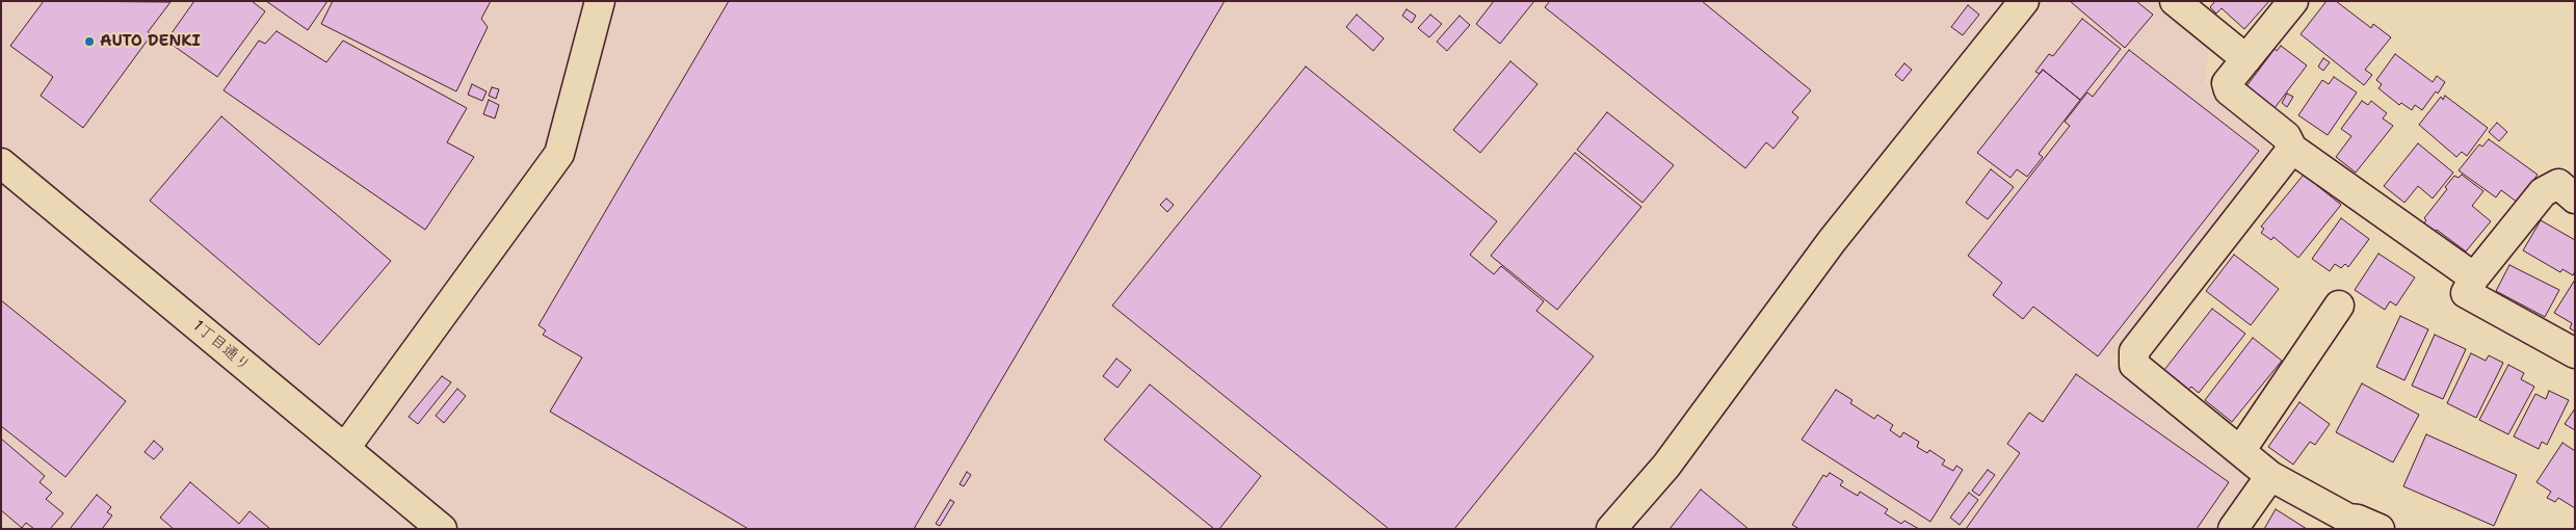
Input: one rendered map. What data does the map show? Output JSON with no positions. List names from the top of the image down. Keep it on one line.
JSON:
{"streets":{"street":["1丁目通り"]},"places":["AUTO DENKI"]}
